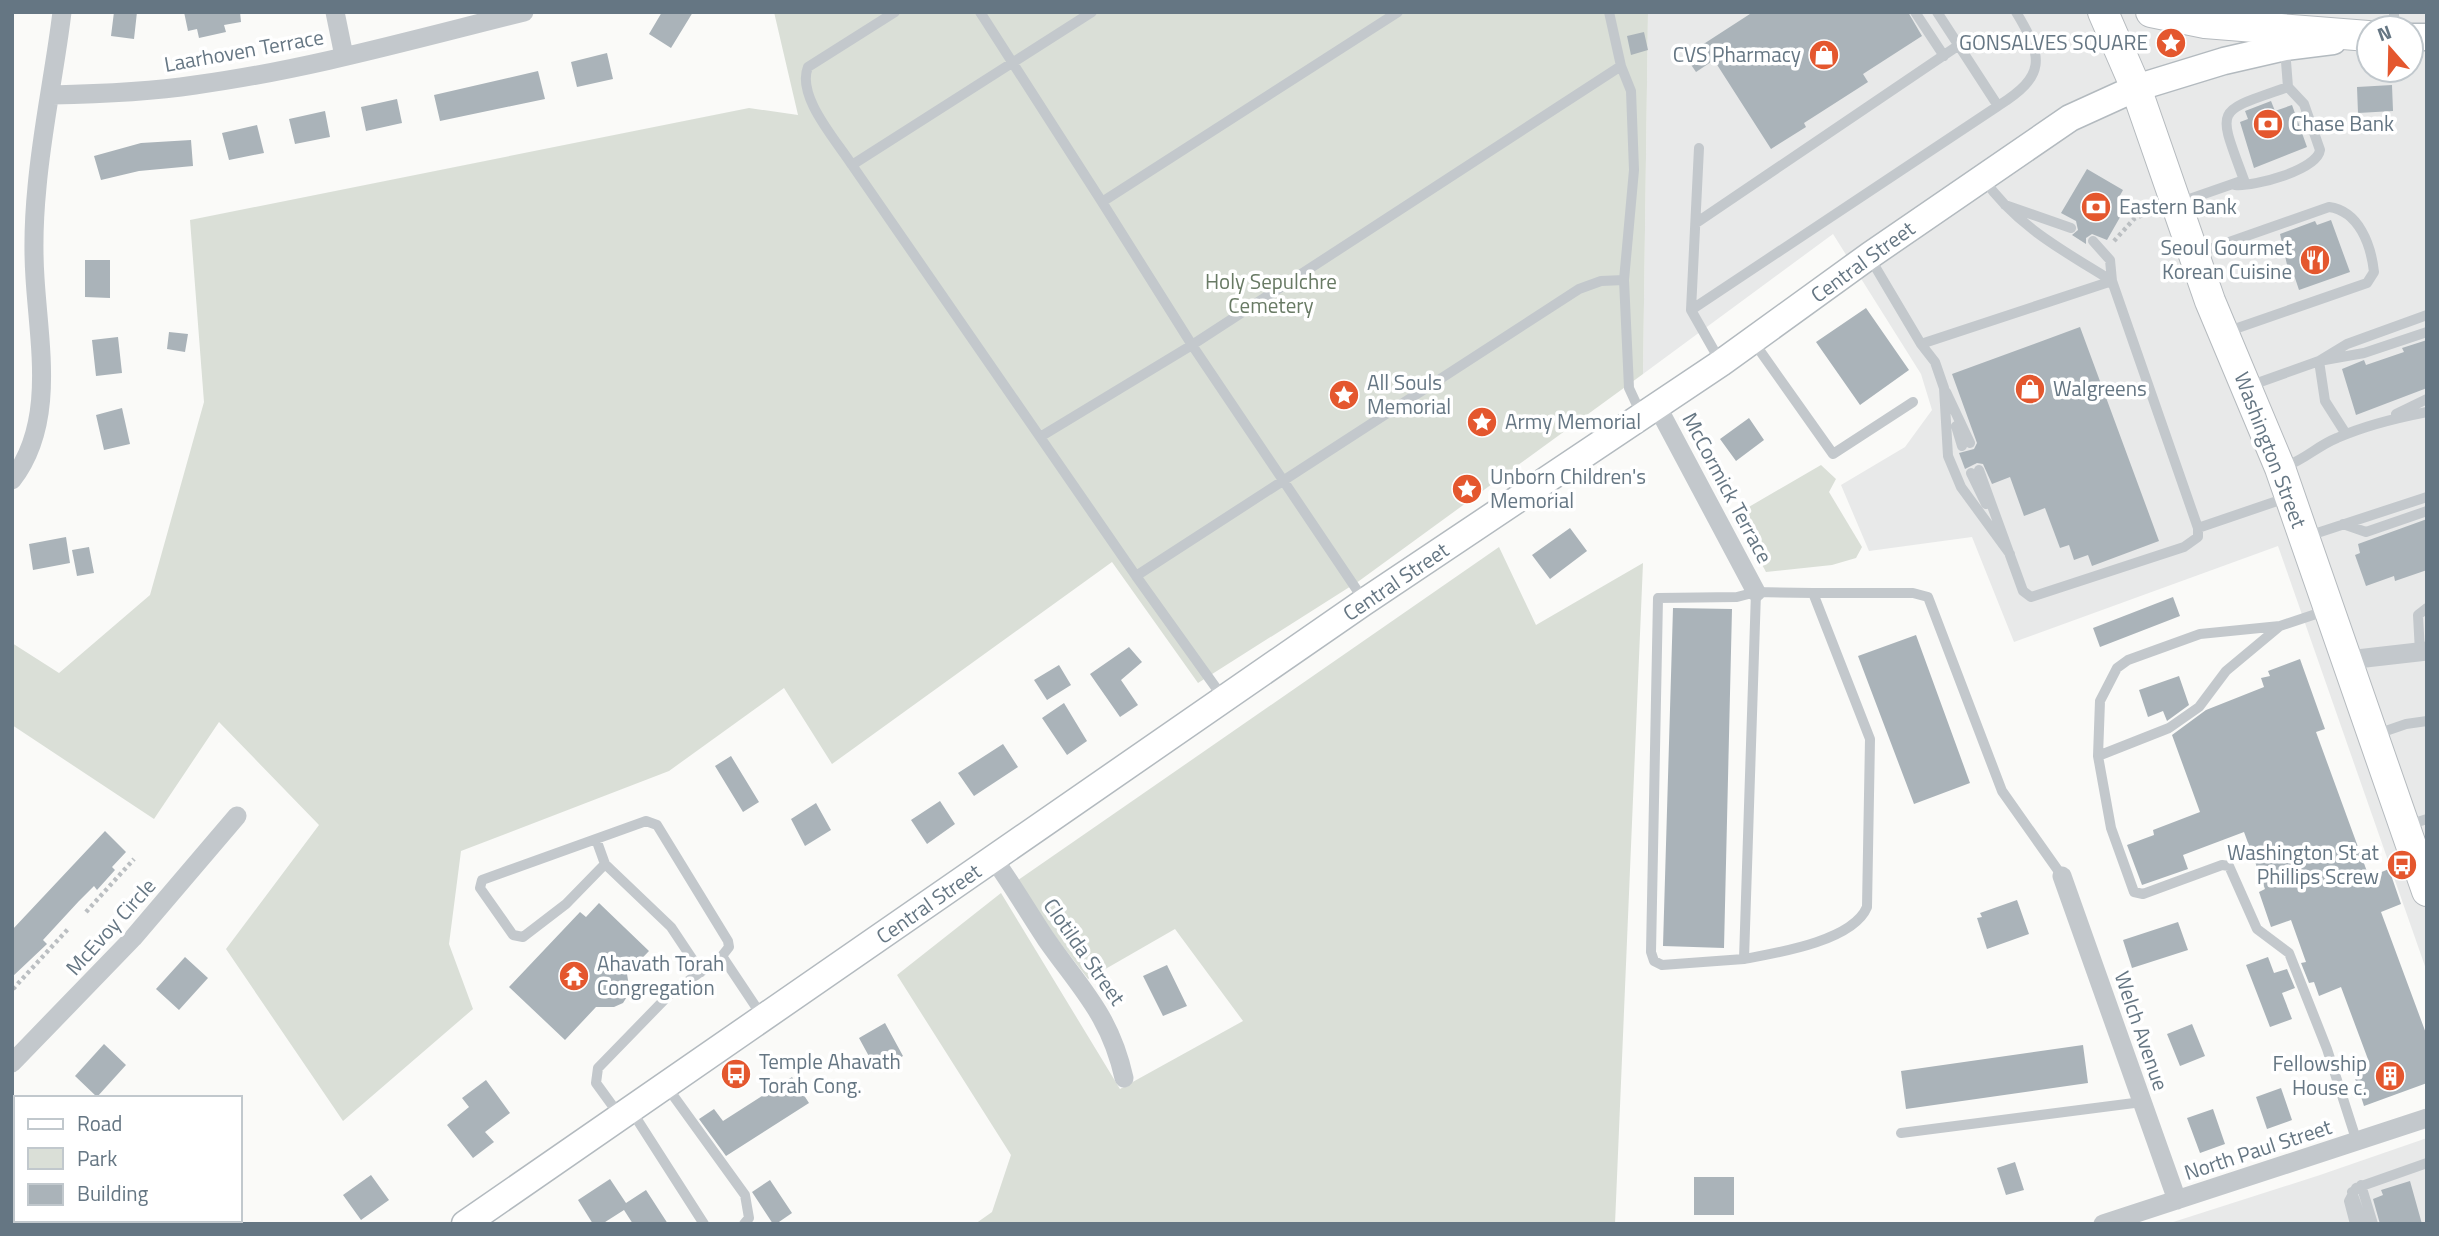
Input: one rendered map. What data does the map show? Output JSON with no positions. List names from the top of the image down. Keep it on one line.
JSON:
{"streets":{"main road":["Central Street","Washington Street"],"street":["Laarhoven Terrace","McCormick Terrace","McEvoy Circle","Clotilda Street","Welch Avenue","North Paul Street"]},"crossings":[["Central Street","Washington Street"],["Central Street","McCormick Terrace"],["Central Street","Clotilda Street"],["Welch Avenue","North Paul Street"]],"parks":["Holy Sepulchre Cemetery"],"places":{"place":["GONSALVES SQUARE","All Souls Memorial","Army Memorial","Unborn Children's Memorial"],"shop":["CVS Pharmacy","Walgreens"],"bank":["Chase Bank","Eastern Bank"],"restaurant":["Seoul Gourmet Korean Cuisine"],"bus stop":["Washington St at Phillips Screw","Temple Ahavath Torah Cong."],"temple":["Ahavath Torah Congregation"],"building":["Fellowship House c."]},"legend":["Road","Park","Building"],"north":"top"}
